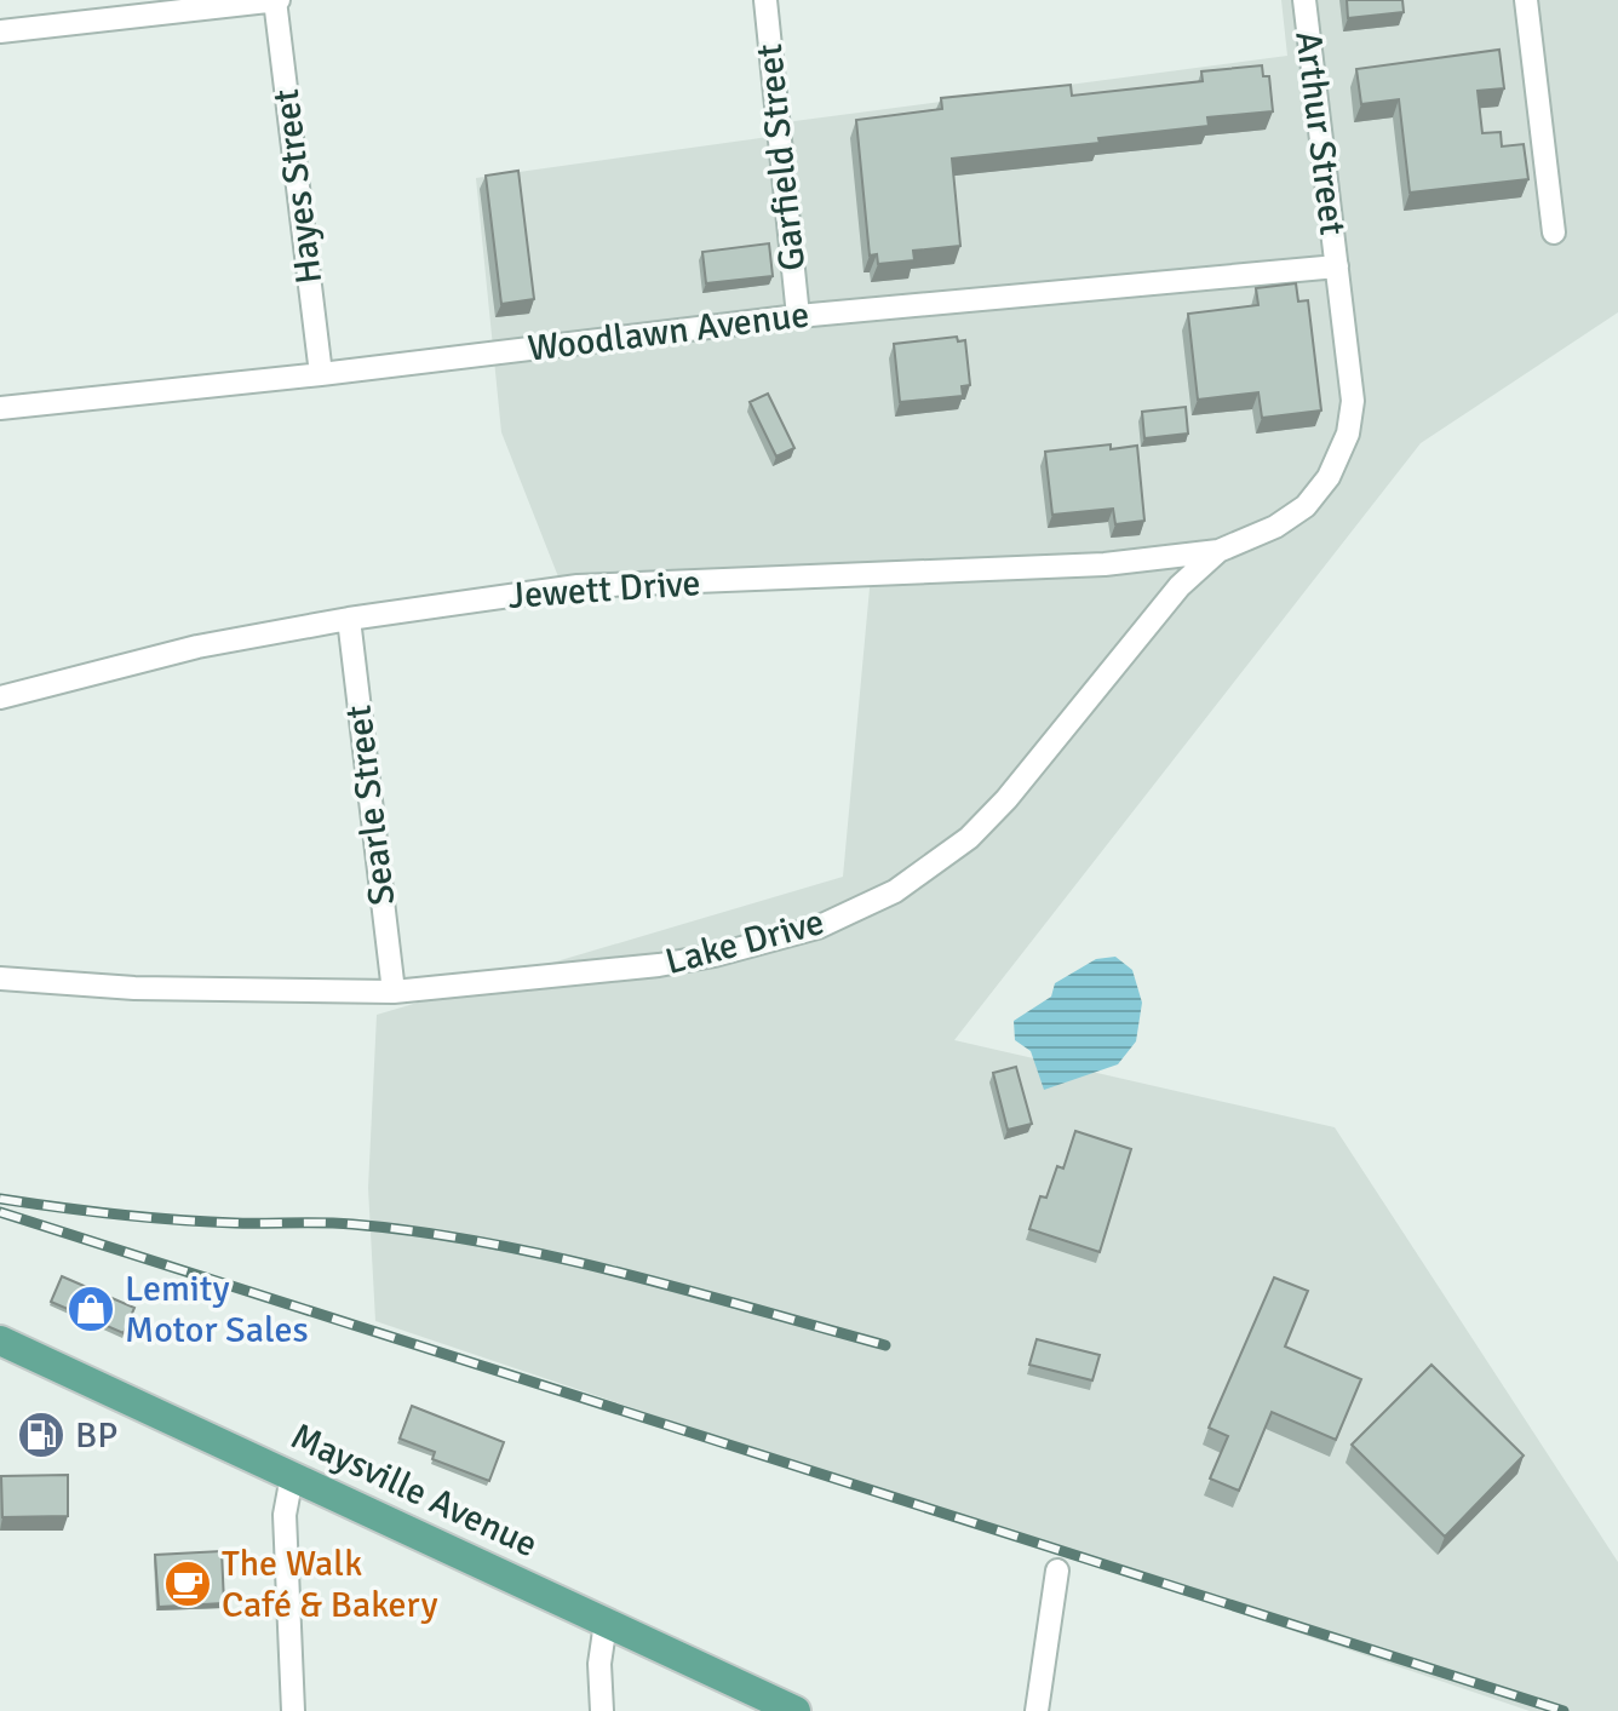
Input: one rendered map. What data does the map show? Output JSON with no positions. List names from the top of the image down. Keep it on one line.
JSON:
{"streets":{"main road":["Maysville Avenue"],"street":["Arthur Street","Garfield Street","Hayes Street","Woodlawn Avenue","Jewett Drive","Searle Street","Lake Drive"]},"crossings":[["Arthur Street","Woodlawn Avenue"],["Arthur Street","Lake Drive"],["Garfield Street","Woodlawn Avenue"],["Hayes Street","Woodlawn Avenue"],["Woodlawn Avenue","Lake Drive"],["Jewett Drive","Searle Street"],["Jewett Drive","Lake Drive"],["Searle Street","Lake Drive"]],"places":{"shop":["Lemity Motor Sales"],"fuel station":["BP"],"cafe":["The Walk Café & Bakery"]}}
